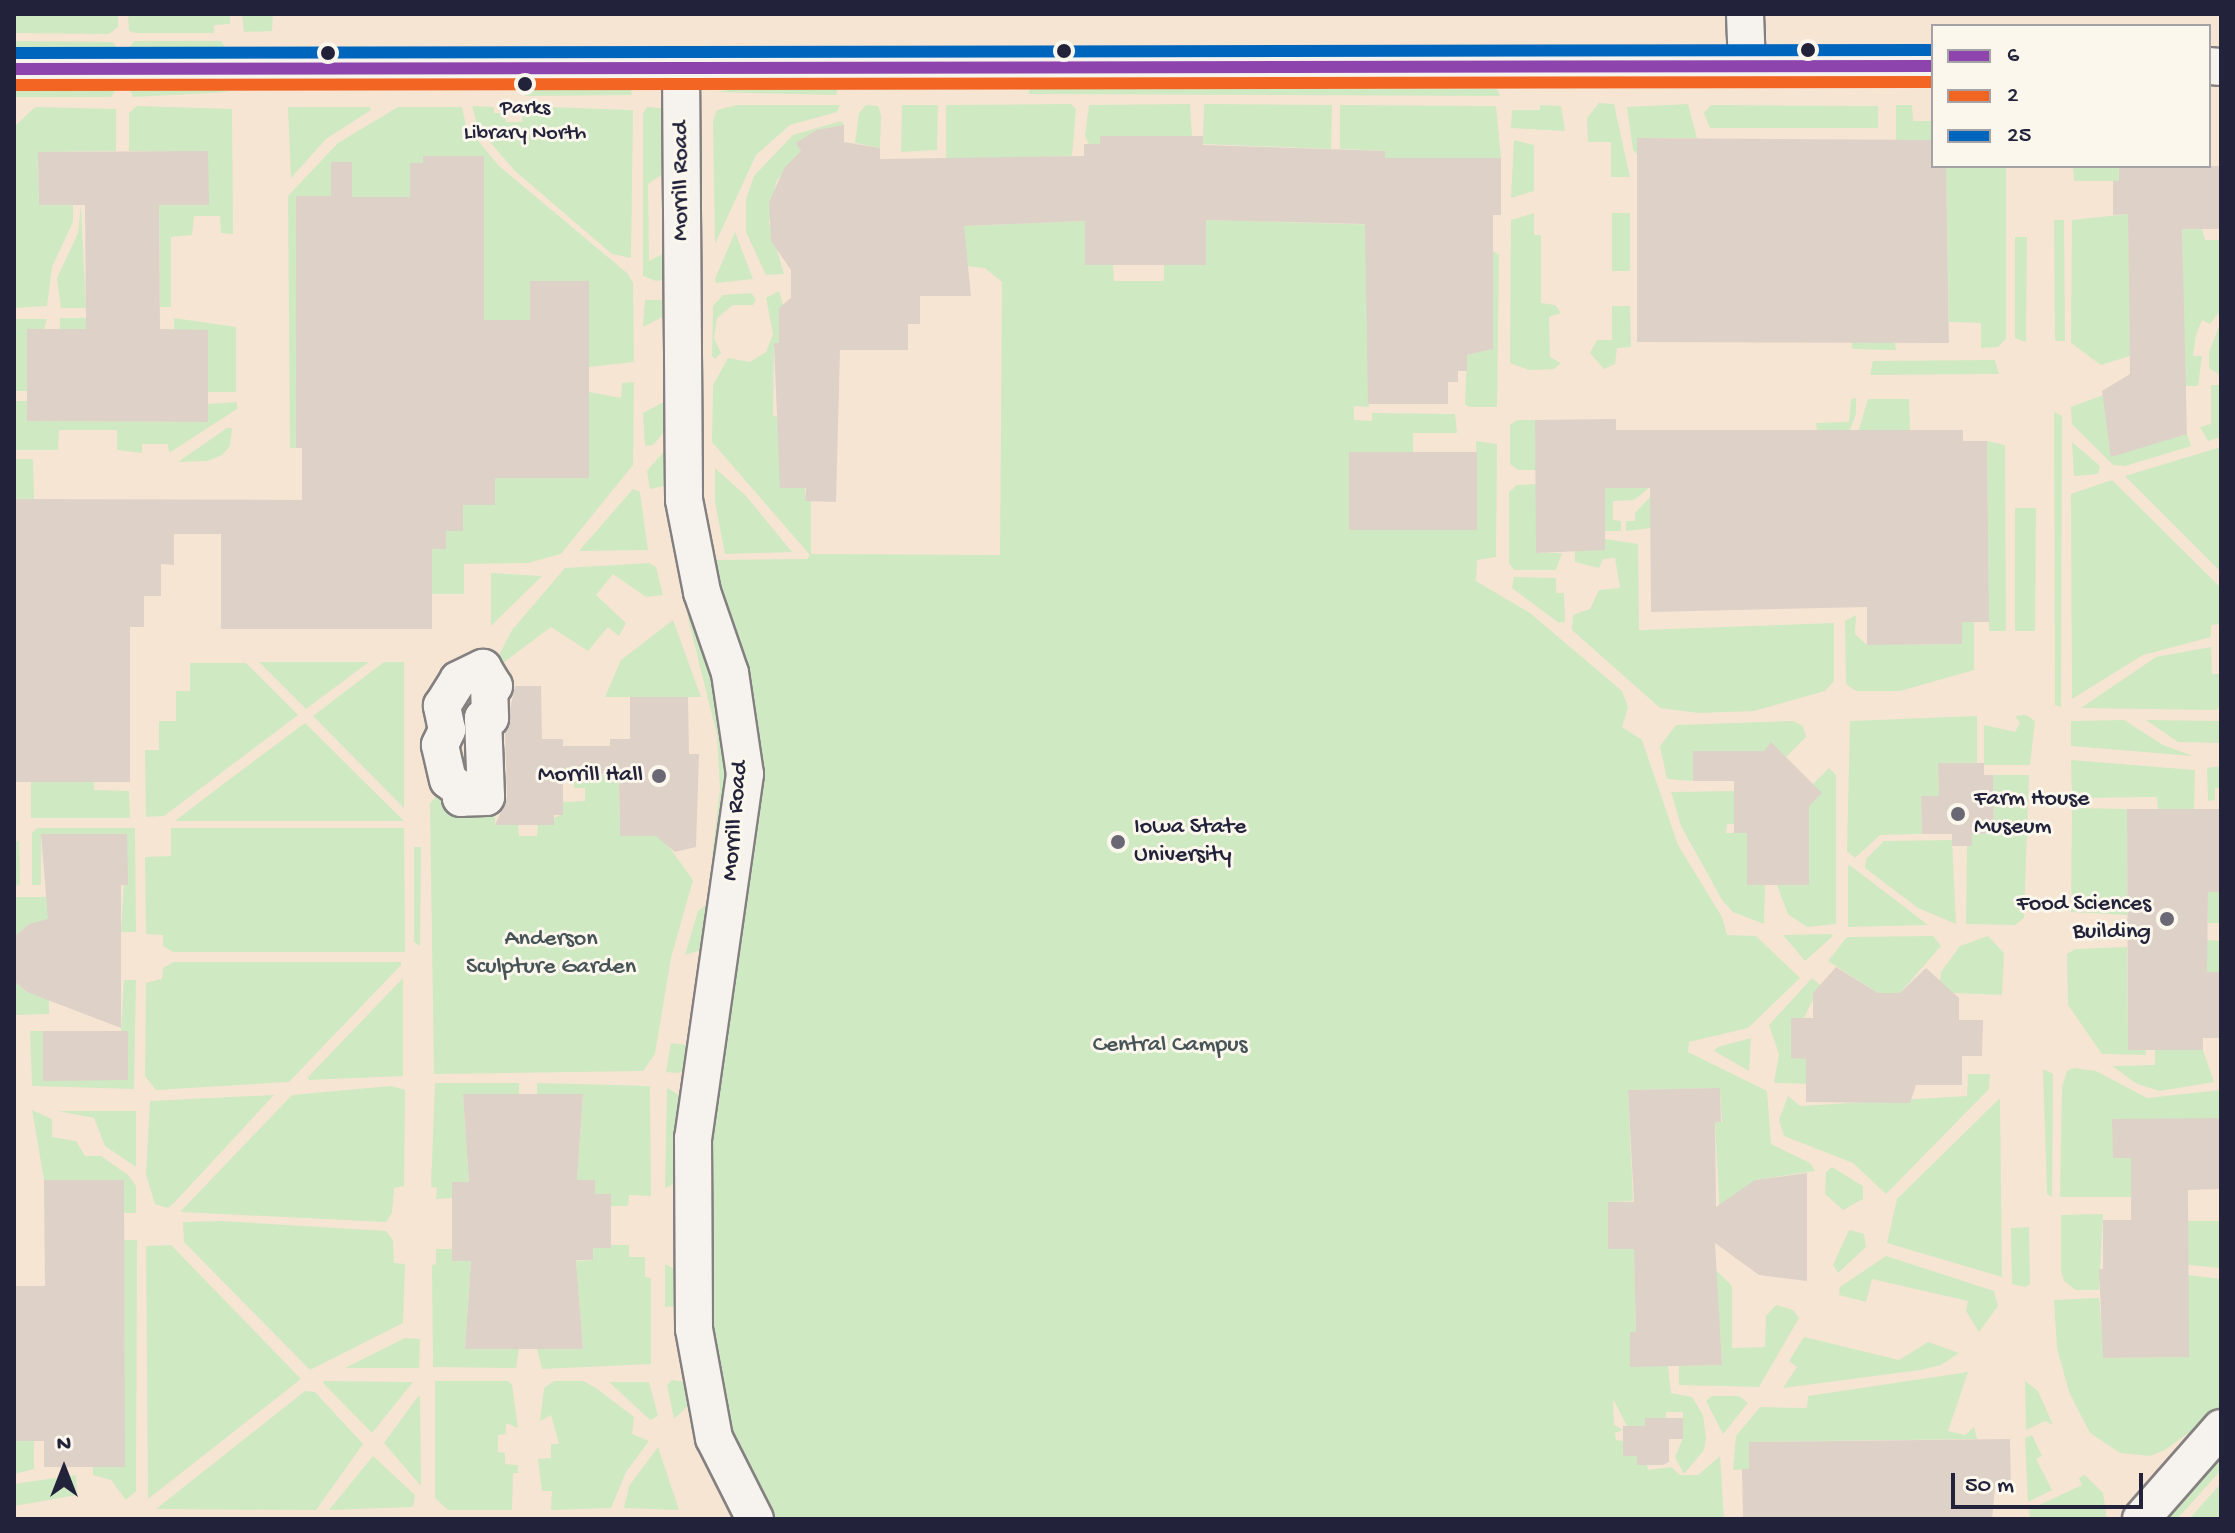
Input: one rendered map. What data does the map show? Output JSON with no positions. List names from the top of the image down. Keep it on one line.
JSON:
{"streets":{"street":["Morrill Road"]},"parks":["Anderson Sculpture Garden","Central Campus"],"places":["Parks Library North","Morrill Hall","Farm House Museum","Iowa State University","Food Sciences Building"],"lines":["transit line 25","transit line 6","transit line 2"],"legend":["6","2","25"],"scale_bar":"50 m","north":"top"}
